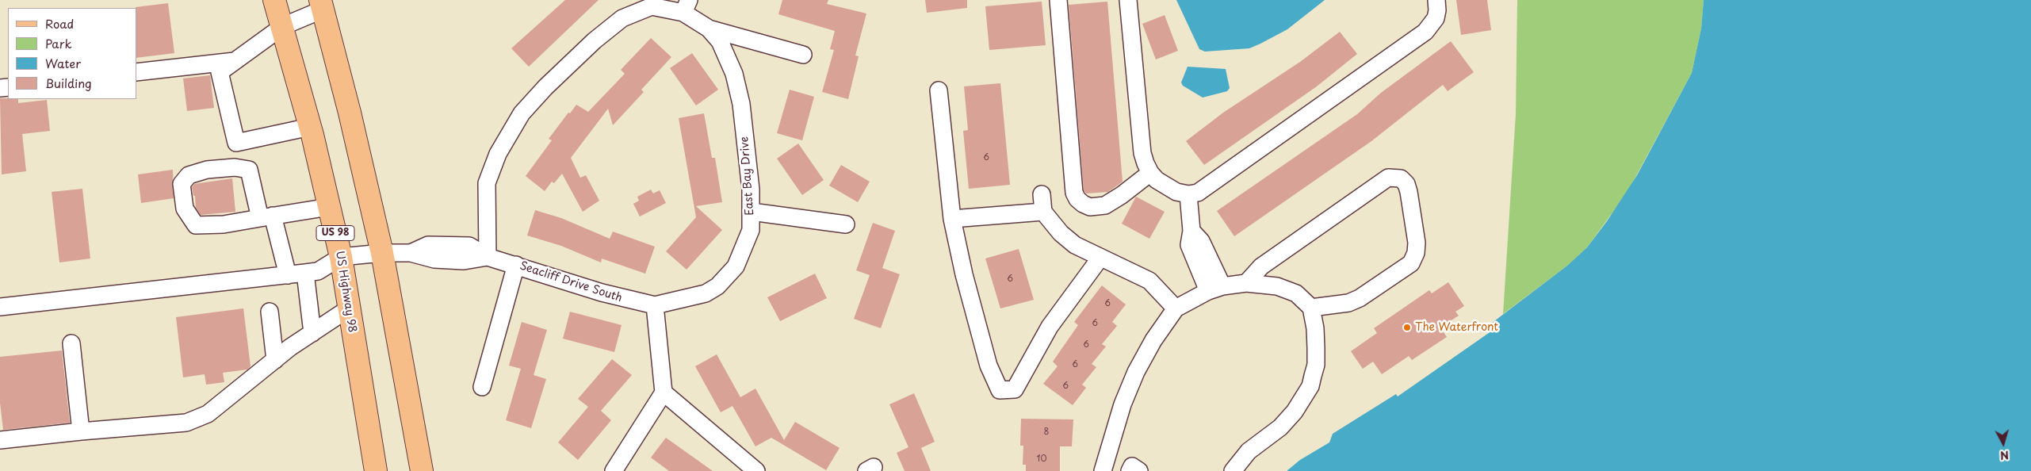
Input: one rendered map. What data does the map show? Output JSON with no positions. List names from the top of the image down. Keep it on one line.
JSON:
{"streets":{"main road":["US 98","US Highway 98"],"street":["East Bay Drive","Seacliff Drive South"]},"crossings":[["East Bay Drive","Seacliff Drive South"],["Seacliff Drive South","US Highway 98"]],"places":["The Waterfront"],"house_numbers":["6","6","6","6","6","6","6","8","10"],"legend":["Road","Park","Water","Building"],"north":"bottom"}
